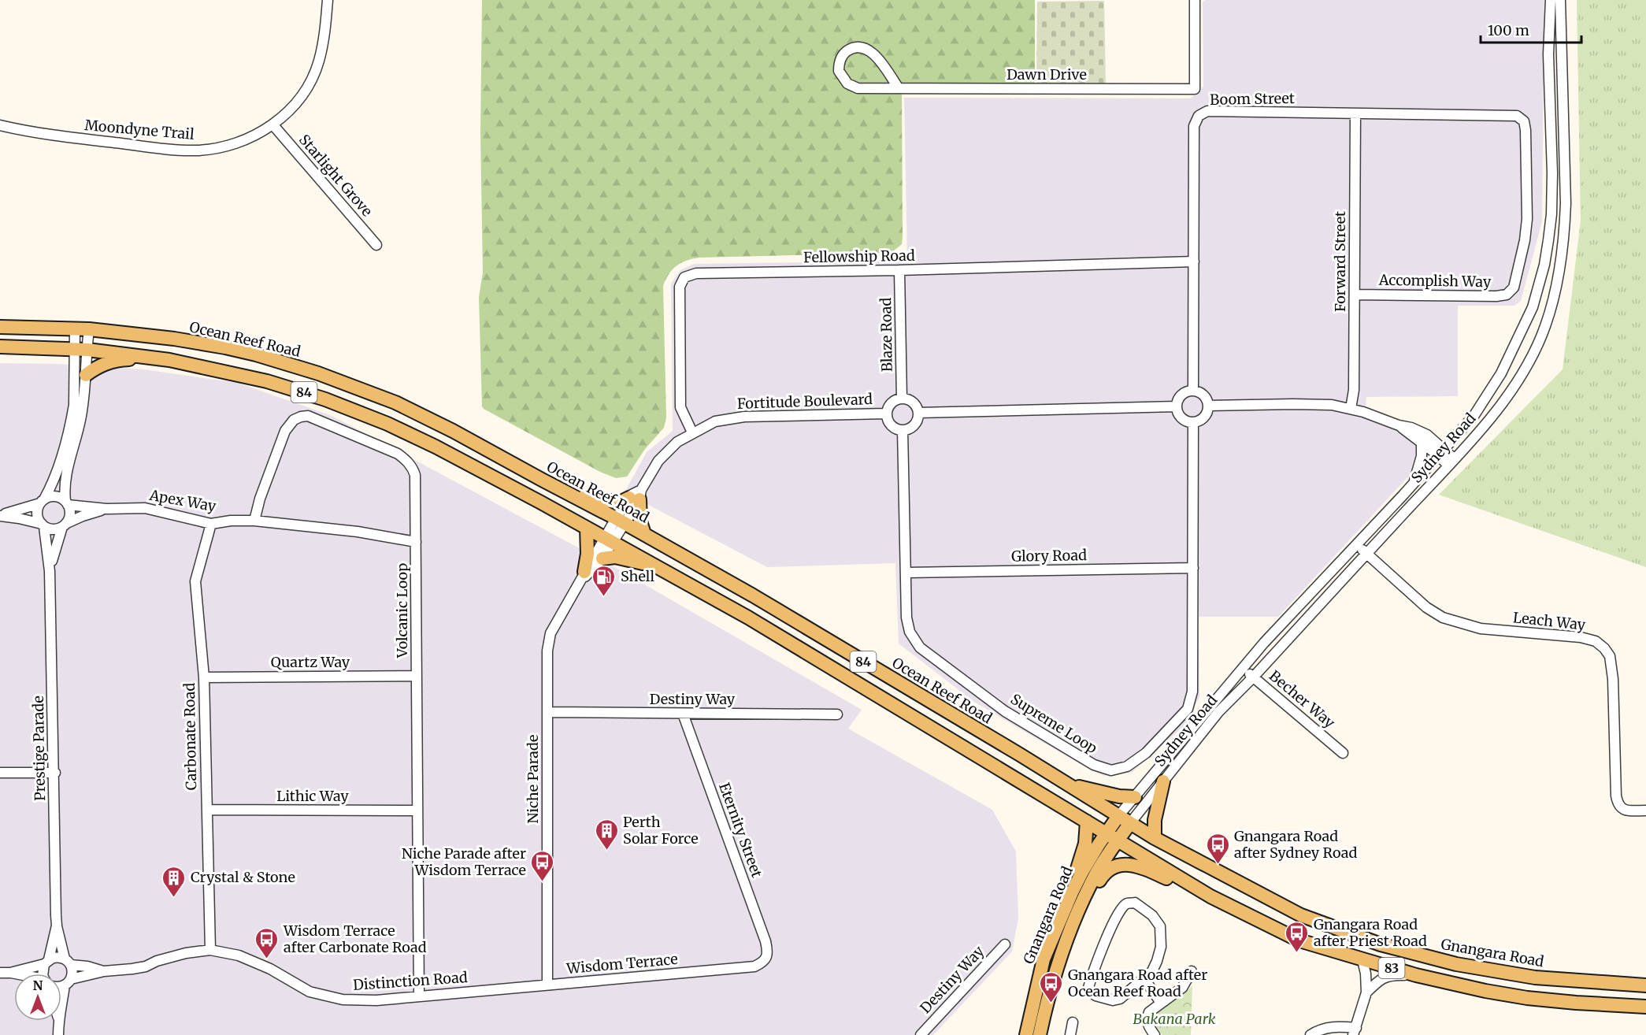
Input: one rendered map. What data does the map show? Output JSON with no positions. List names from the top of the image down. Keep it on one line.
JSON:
{"streets":{"main road":["Ocean Reef Road","84","Gnangara Road","83"],"street":["Dawn Drive","Boom Street","Moondyne Trail","Starlight Grove","Fellowship Road","Forward Street","Accomplish Way","Blaze Road","Fortitude Boulevard","Sydney Road","Apex Way","Glory Road","Volcanic Loop","Leach Way","Quartz Way","Destiny Way","Becher Way","Supreme Loop","Carbonate Road","Prestige Parade","Niche Parade","Lithic Way","Eternity Street","Wisdom Terrace","Distinction Road"]},"crossings":[["Boom Street","Fellowship Road"],["Boom Street","Forward Street"],["Boom Street","Accomplish Way"],["Boom Street","Supreme Loop"],["Moondyne Trail","Starlight Grove"],["Fellowship Road","Blaze Road"],["Fellowship Road","Fortitude Boulevard"],["Forward Street","Accomplish Way"],["Blaze Road","Fortitude Boulevard"],["Blaze Road","Supreme Loop"],["Ocean Reef Road","Fortitude Boulevard"],["Ocean Reef Road","Sydney Road"],["Ocean Reef Road","Niche Parade"],["Ocean Reef Road","Gnangara Road"],["84","Niche Parade"],["84","Gnangara Road"],["84","83"],["Fortitude Boulevard","Supreme Loop"],["Fortitude Boulevard","Niche Parade"],["Sydney Road","Leach Way"],["Sydney Road","Becher Way"],["Sydney Road","Gnangara Road"],["Apex Way","Volcanic Loop"],["Apex Way","Carbonate Road"],["Apex Way","Prestige Parade"],["Glory Road","Supreme Loop"],["Volcanic Loop","Quartz Way"],["Volcanic Loop","Lithic Way"],["Volcanic Loop","Distinction Road"],["Quartz Way","Carbonate Road"],["Destiny Way","Niche Parade"],["Destiny Way","Eternity Street"],["Carbonate Road","Lithic Way"],["Carbonate Road","Distinction Road"],["Prestige Parade","Distinction Road"],["Niche Parade","Wisdom Terrace"],["Eternity Street","Wisdom Terrace"],["Gnangara Road","83"],["Wisdom Terrace","Distinction Road"]],"parks":["Bakana Park"],"places":{"fuel station":["Shell"],"building":["Perth Solar Force","Crystal & Stone"],"bus stop":["Gnangara Road after Sydney Road","Niche Parade after Wisdom Terrace","Gnangara Road after Priest Road","Wisdom Terrace after Carbonate Road","Gnangara Road after Ocean Reef Road"]},"scale_bar":"100 m","north":"top"}
